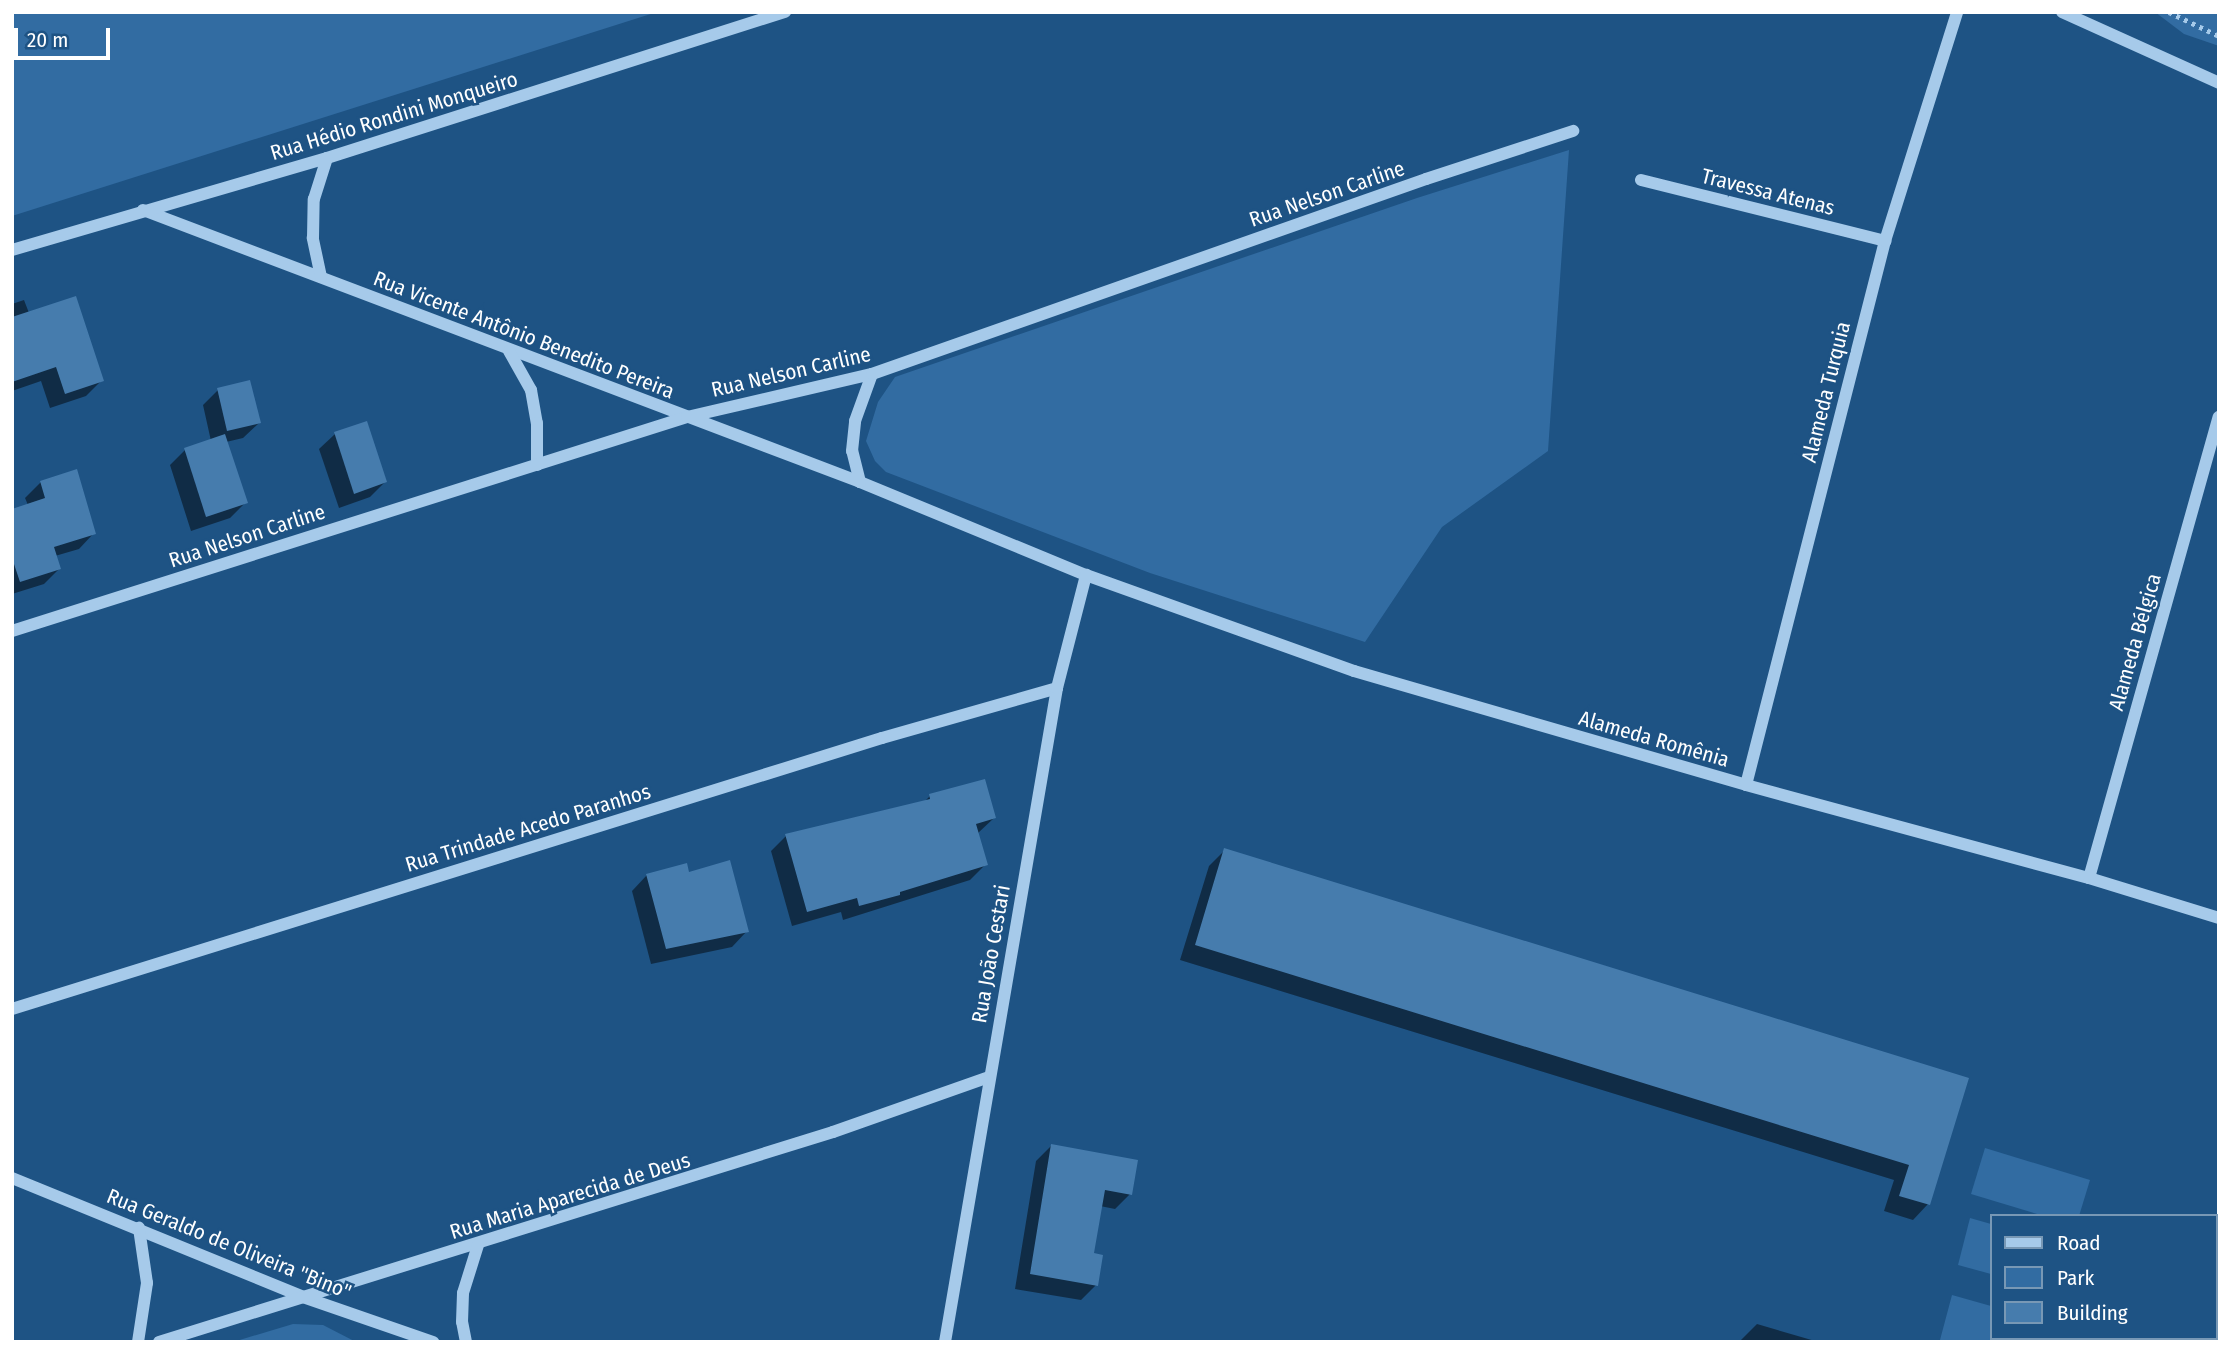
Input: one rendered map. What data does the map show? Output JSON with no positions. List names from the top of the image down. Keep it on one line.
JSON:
{"streets":{"street":["Rua Hédio Rondini Monqueiro","Travessa Atenas","Rua Nelson Carline","Rua Vicente Antônio Benedito Pereira","Alameda Turquia","Alameda Bélgica","Alameda Romênia","Rua Trindade Acedo Paranhos","Rua João Cestari","Rua Maria Aparecida de Deus","Rua Geraldo de Oliveira \"Bino\""]},"crossings":[["Rua Hédio Rondini Monqueiro","Rua Vicente Antônio Benedito Pereira"],["Travessa Atenas","Alameda Turquia"],["Rua Nelson Carline","Rua Vicente Antônio Benedito Pereira"],["Rua Vicente Antônio Benedito Pereira","Alameda Romênia"],["Rua Vicente Antônio Benedito Pereira","Rua João Cestari"],["Alameda Turquia","Alameda Romênia"],["Alameda Bélgica","Alameda Romênia"],["Alameda Romênia","Rua João Cestari"],["Rua Trindade Acedo Paranhos","Rua João Cestari"],["Rua João Cestari","Rua Maria Aparecida de Deus"],["Rua Maria Aparecida de Deus","Rua Geraldo de Oliveira \"Bino\""]],"legend":["Road","Park","Building"],"scale_bar":"20 m"}
